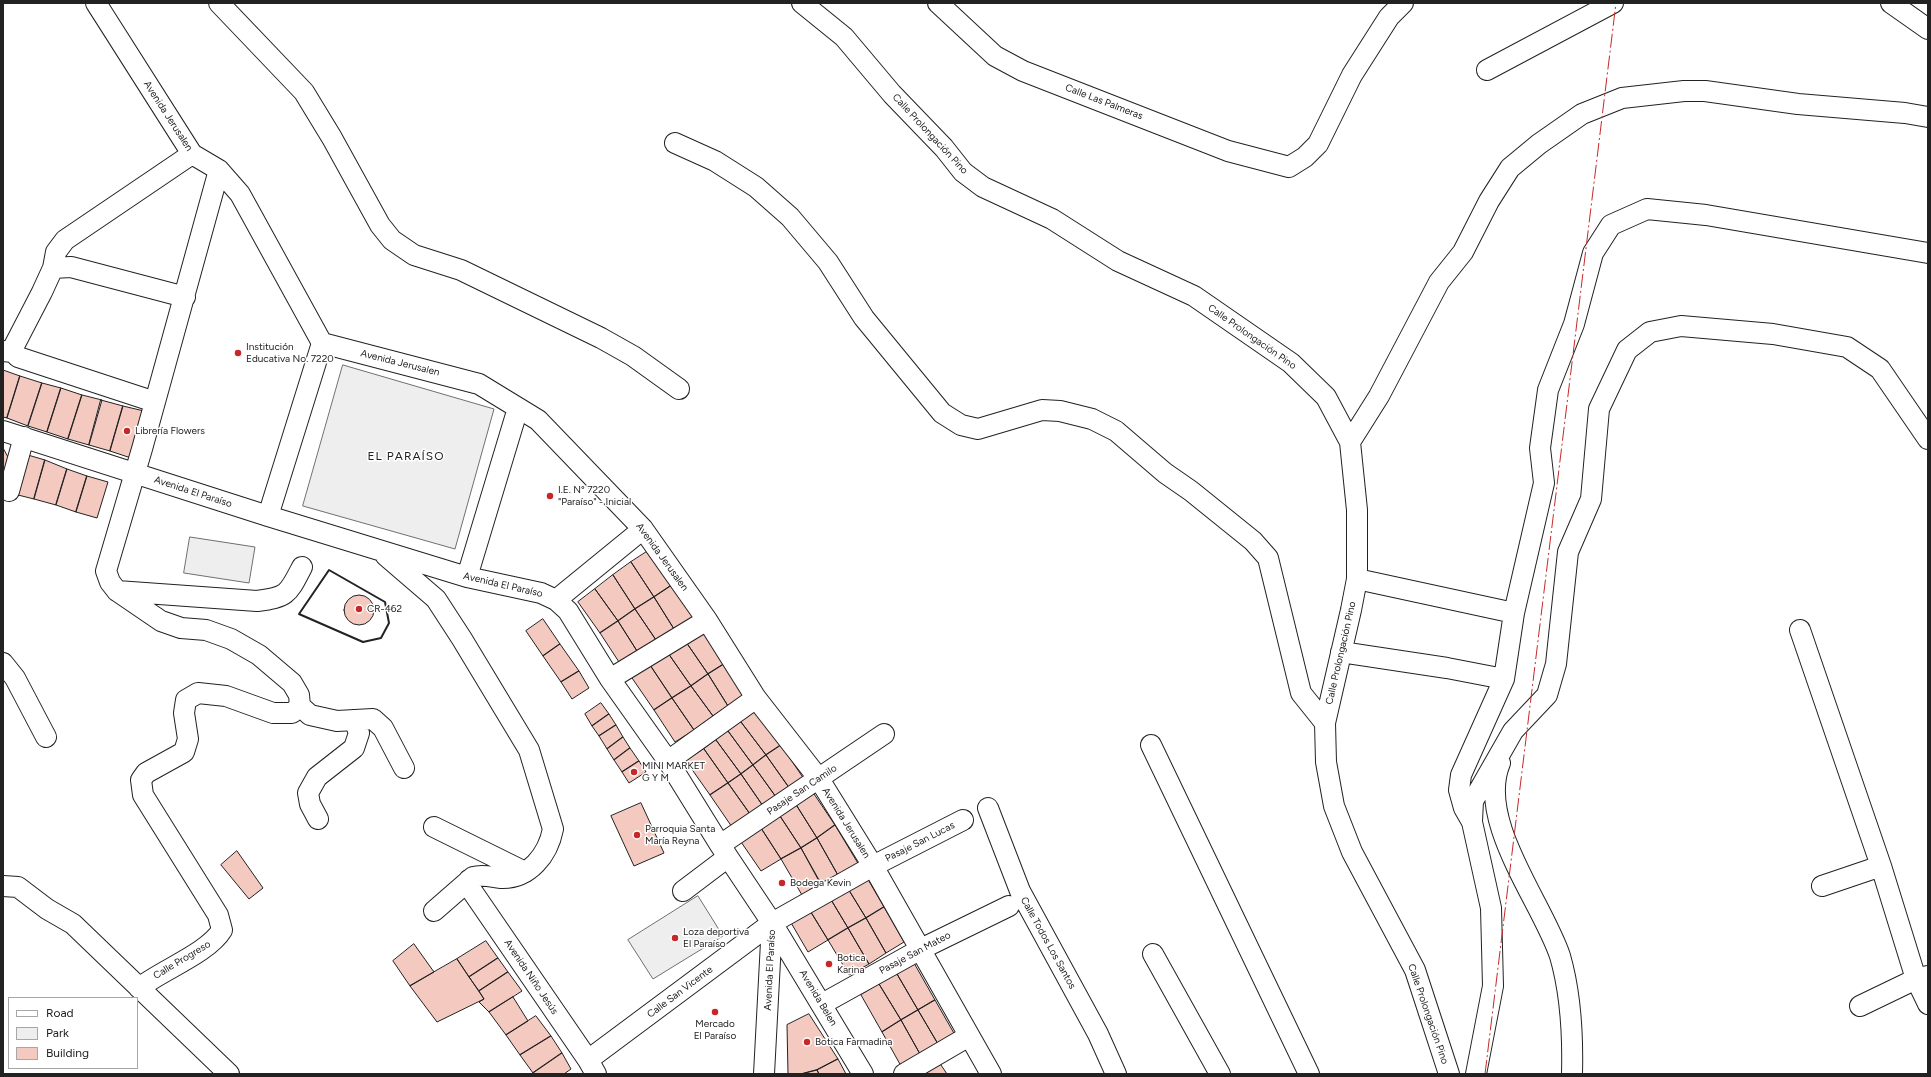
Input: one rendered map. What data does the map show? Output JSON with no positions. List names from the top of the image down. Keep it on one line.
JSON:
{"streets":{"street":["Calle Las Palmeras","Avenida Jerusalen","Calle Prolongación Pino","Avenida El Paraíso","Pasaje San Camilo","Pasaje San Lucas","Calle Todos Los Santos","Pasaje San Mateo","Calle Progreso","Avenida Niño Jesús","Calle San Vicente","Avenida Belen"]},"crossings":[["Avenida Jerusalen","Pasaje San Camilo"],["Avenida Jerusalen","Pasaje San Lucas"],["Avenida Jerusalen","Pasaje San Mateo"],["Avenida El Paraíso","Pasaje San Camilo"],["Avenida El Paraíso","Pasaje San Lucas"],["Avenida El Paraíso","Calle San Vicente"],["Avenida El Paraíso","Avenida Belen"],["Pasaje San Lucas","Calle San Vicente"],["Pasaje San Lucas","Avenida Belen"],["Pasaje San Mateo","Avenida Belen"],["Avenida Niño Jesús","Calle San Vicente"],["Calle San Vicente","Avenida Belen"]],"districts":["EL PARAÍSO"],"places":["Institución Educativa No. 7220","Librería Flowers","I.E. N° 7220 \"Paraíso\" - Inicial","CR-462","MINI MARKET G Y M","Parroquia Santa María Reyna","Bodega Kevin","Loza deportiva El Paraíso","Botica Karina","Mercado El Paraíso","Botica Farmadina"],"legend":["Road","Park","Building"]}
